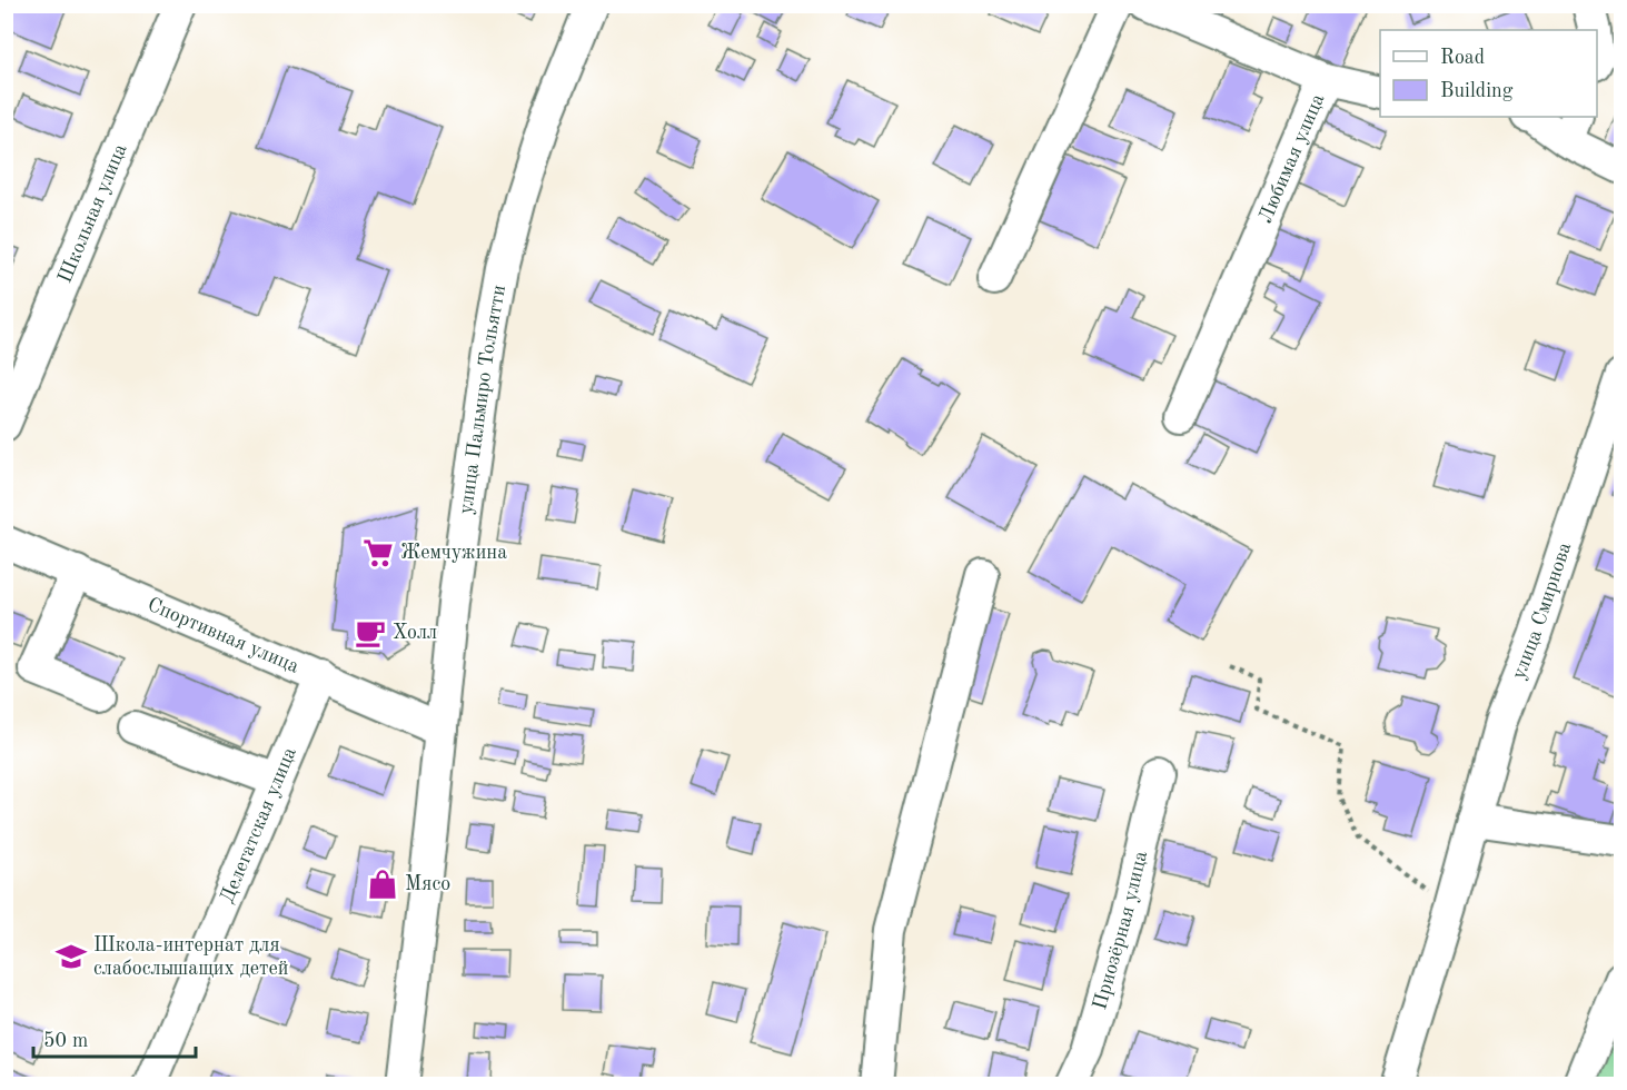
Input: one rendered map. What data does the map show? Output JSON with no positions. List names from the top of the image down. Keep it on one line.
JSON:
{"streets":{"street":["Любимая улица","Школьная улица","улица Пальмиро Тольятти","улица Смирнова","Спортивная улица","Делегатская улица","Приозёрная улица"]},"crossings":[["улица Пальмиро Тольятти","Спортивная улица"],["Спортивная улица","Делегатская улица"]],"places":{"supermarket":["Жемчужина"],"cafe":["Холл"],"shop":["Мясо"],"school or university":["Школа-интернат для слабослышащих детей"]},"legend":["Road","Building"],"scale_bar":"50 m"}
